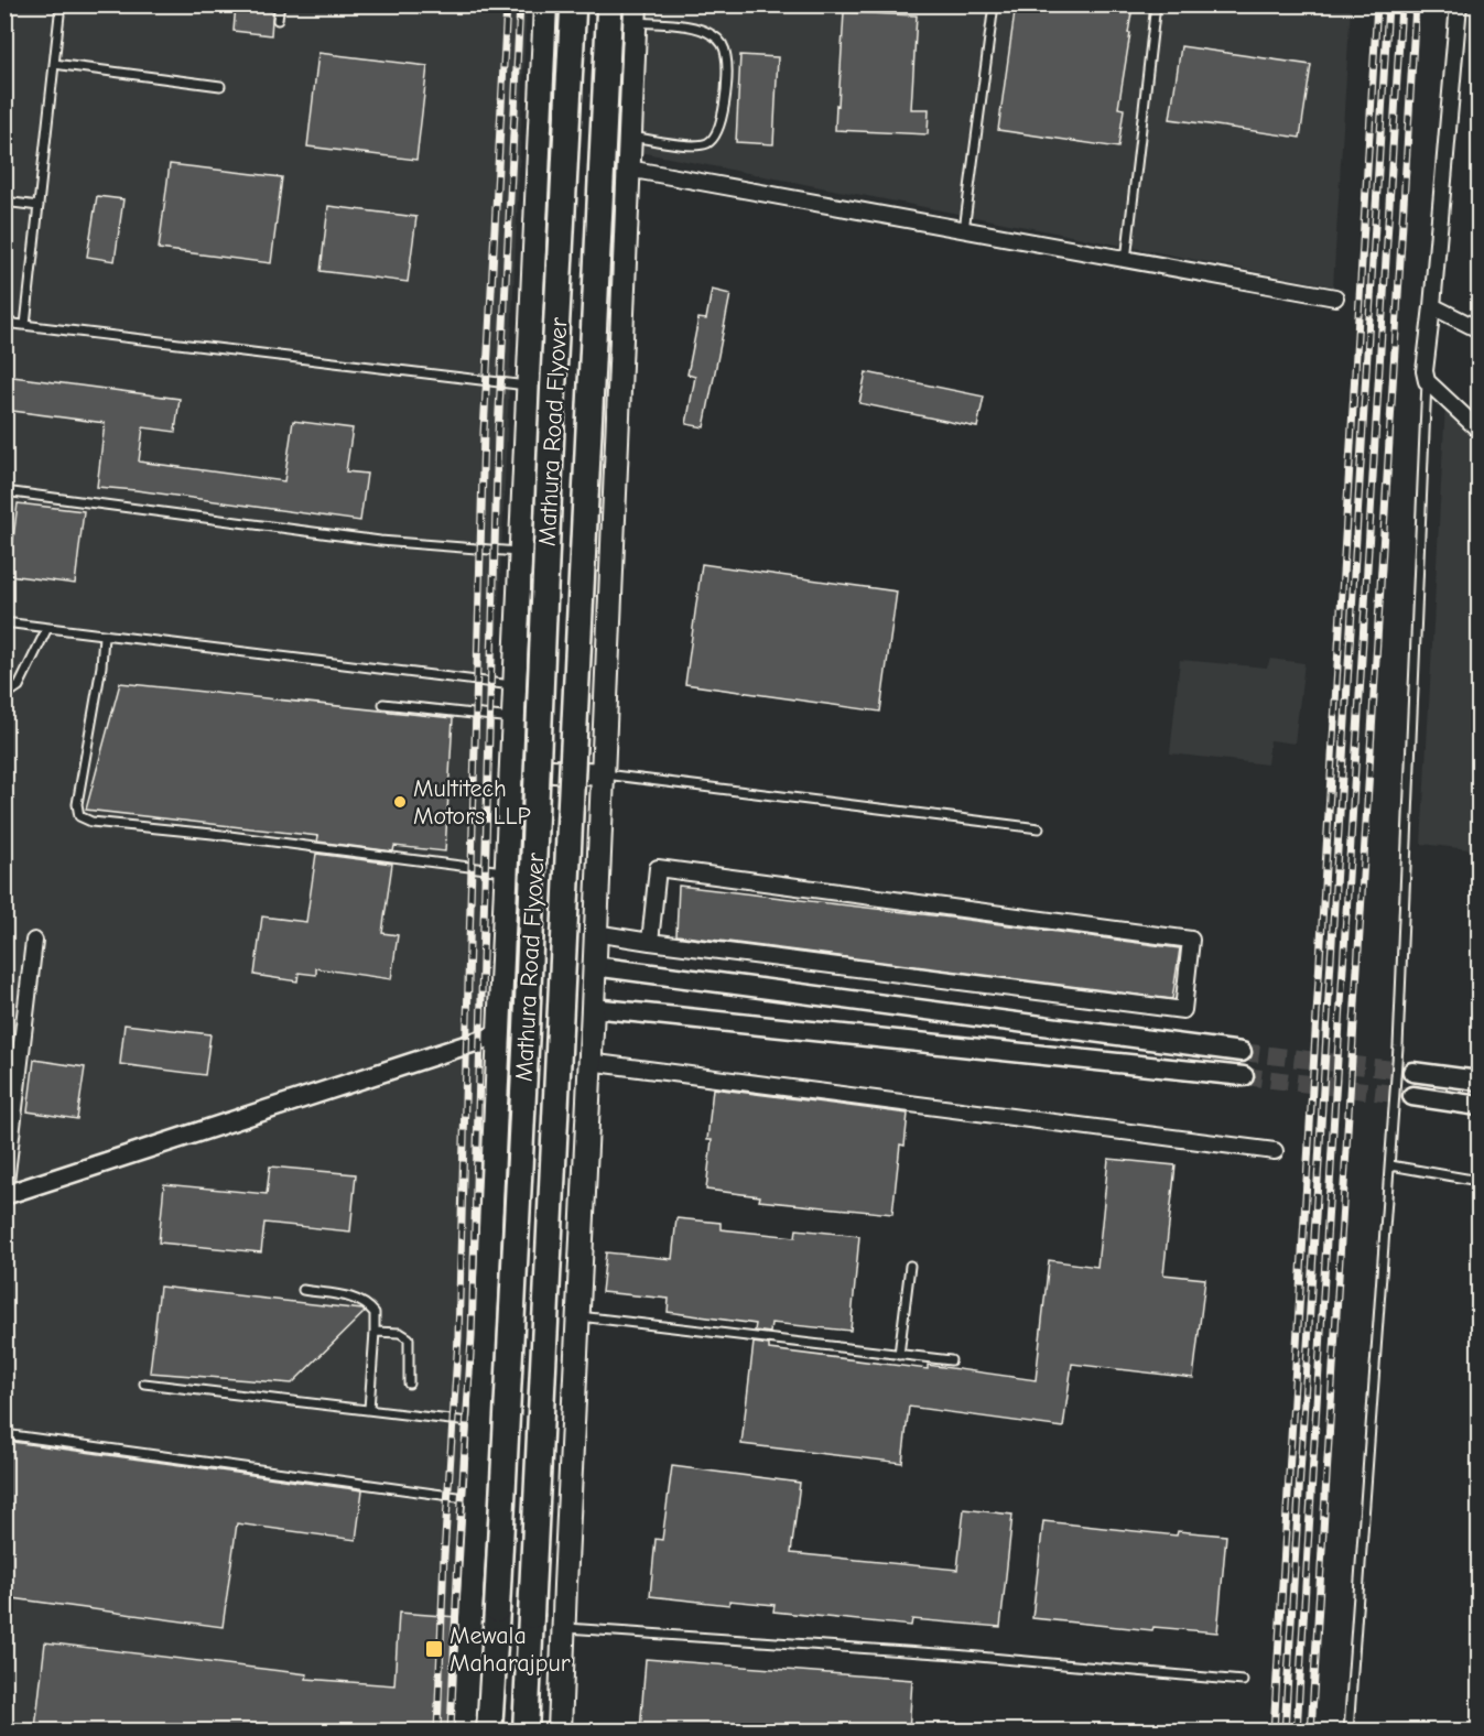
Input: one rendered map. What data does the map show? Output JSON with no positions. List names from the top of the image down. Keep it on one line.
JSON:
{"streets":{"highway":["Mathura Road Flyover"]},"places":{"other":["Multitech Motors LLP"],"transit":["Mewala Maharajpur"]}}
